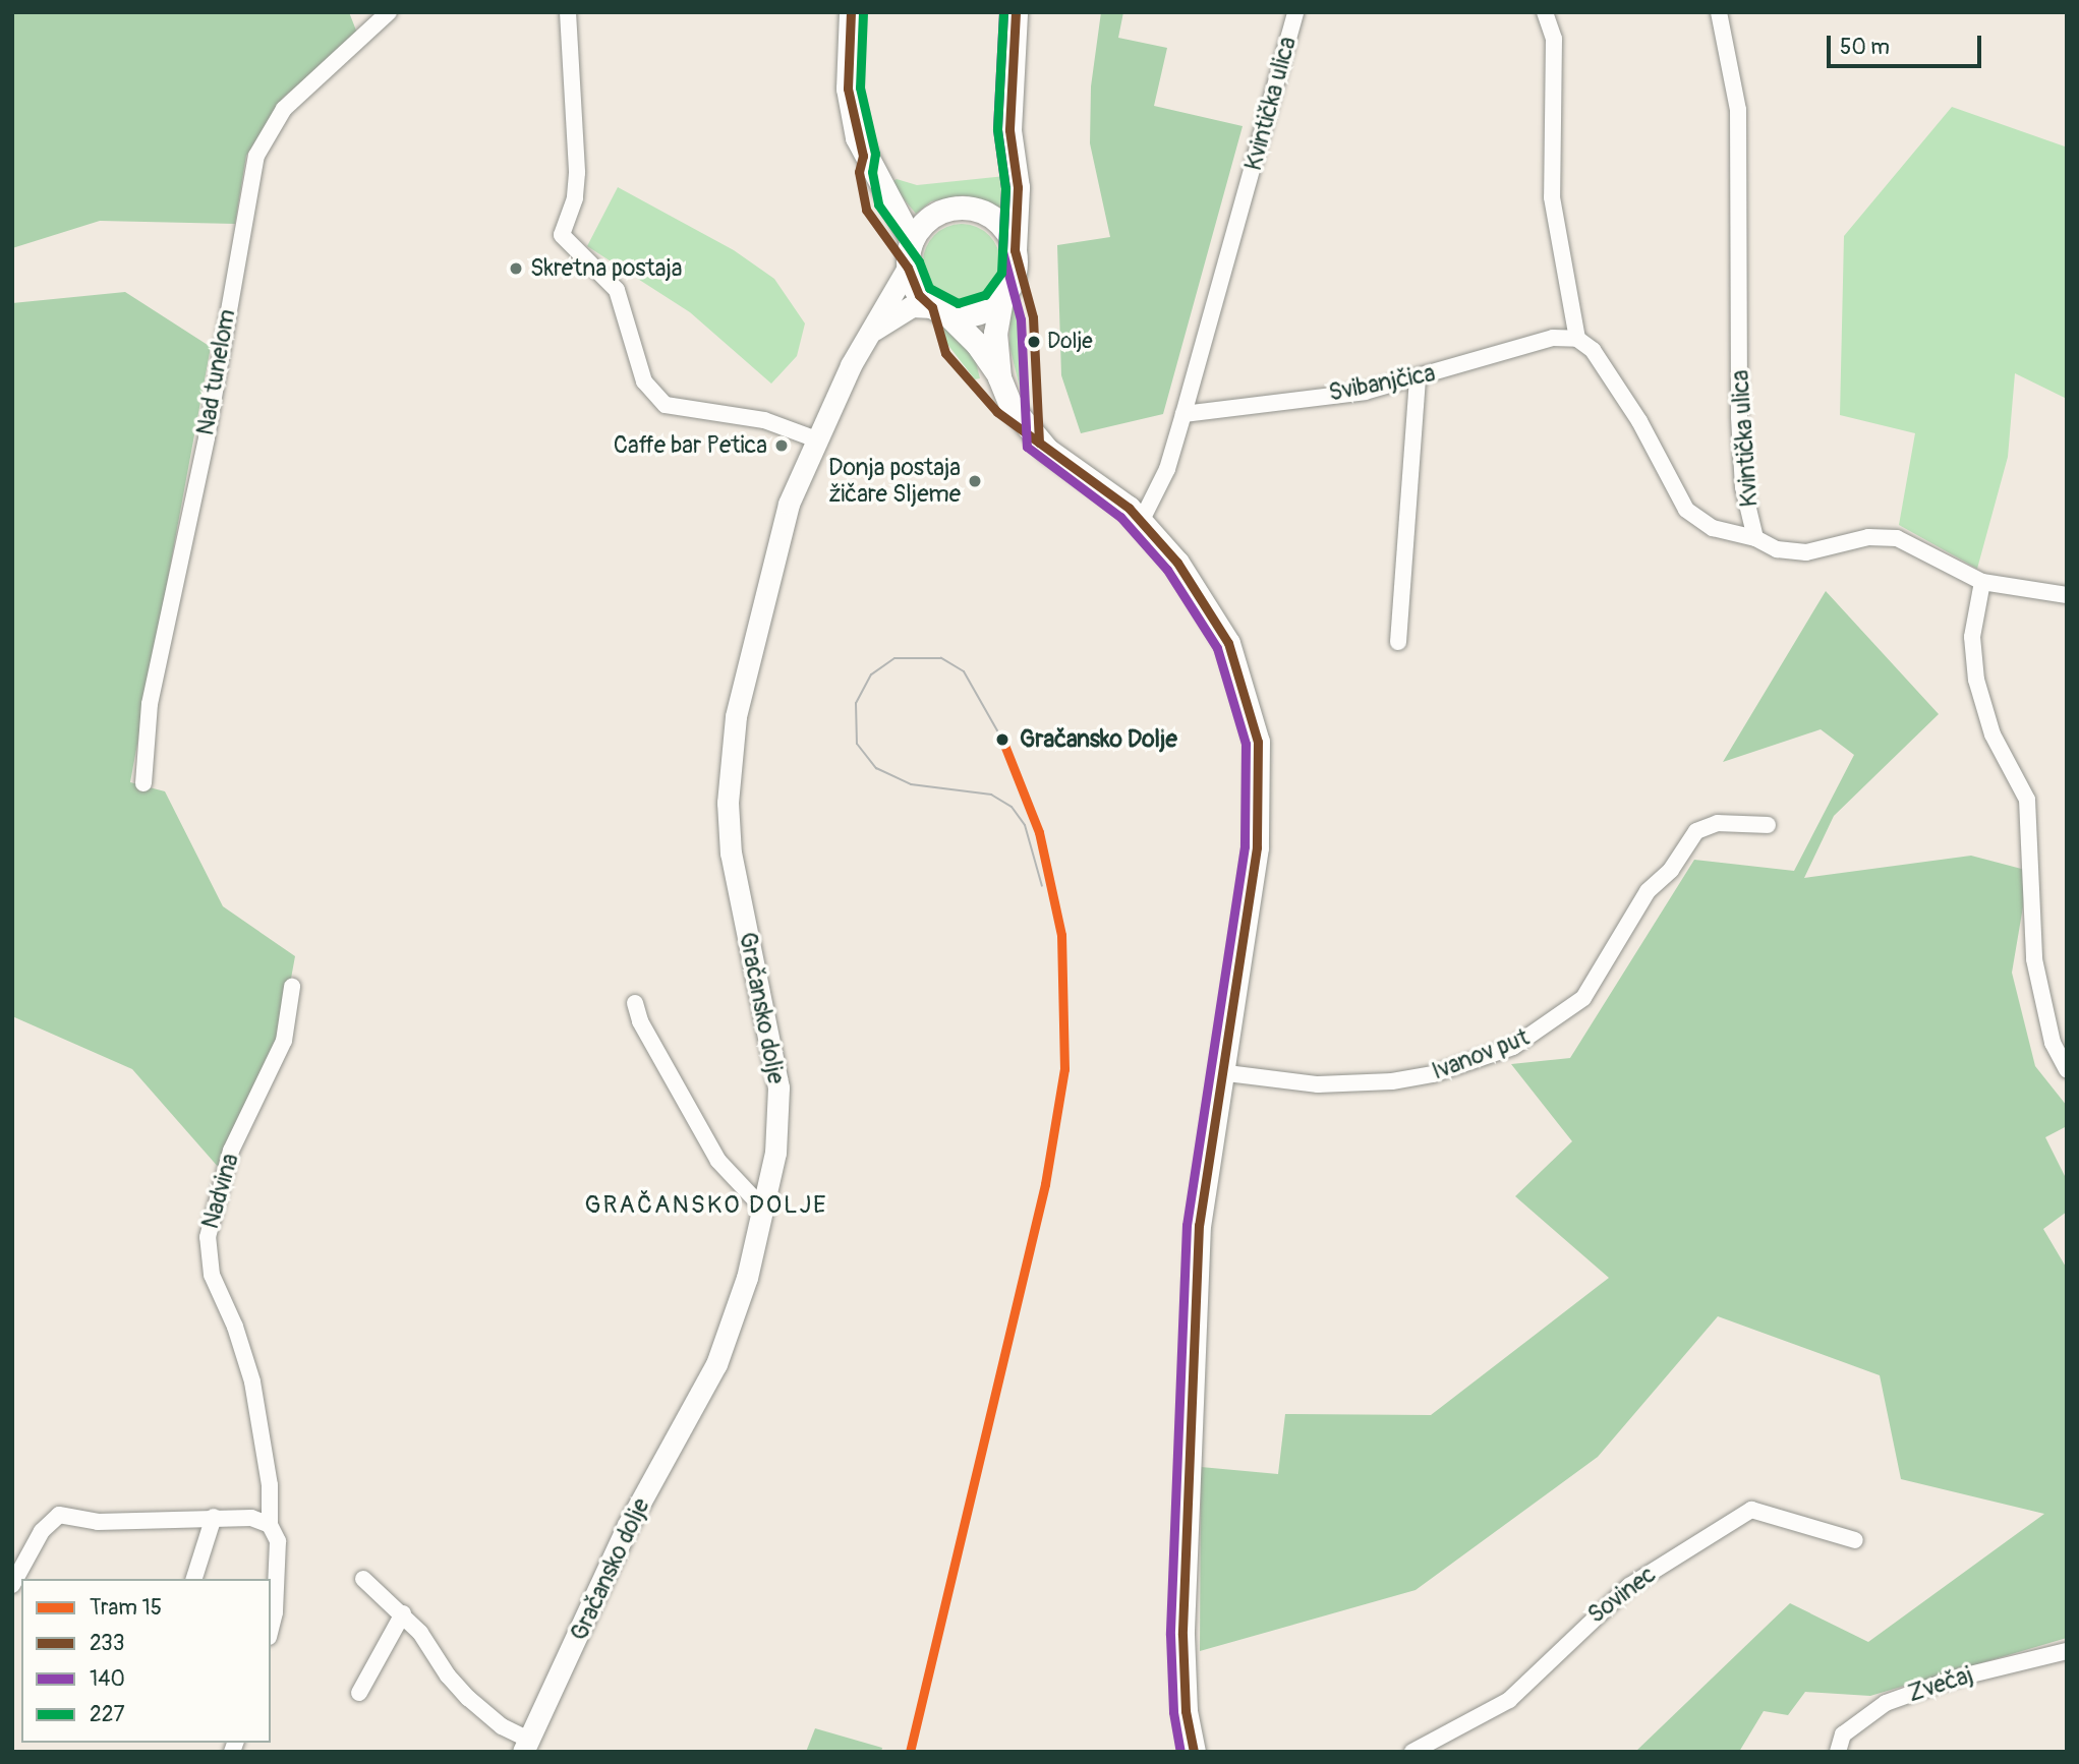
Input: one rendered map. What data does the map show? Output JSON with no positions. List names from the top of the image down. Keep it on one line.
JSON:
{"streets":{"street":["Kvintička ulica","Nad tunelom","Svibanjčica","Gračansko dolje","Ivanov put","Nadvina","Sovinec","Zvečaj"]},"crossings":[["Kvintička ulica","Svibanjčica"]],"districts":["GRAČANSKO DOLJE"],"places":["Skretna postaja","Dolje","Caffe bar Petica","Donja postaja žičare Sljeme","Gračansko Dolje"],"lines":["transit line 233","transit line 140","transit line 227","tram line 15"],"legend":["Tram 15","233","140","227"],"scale_bar":"50 m"}
